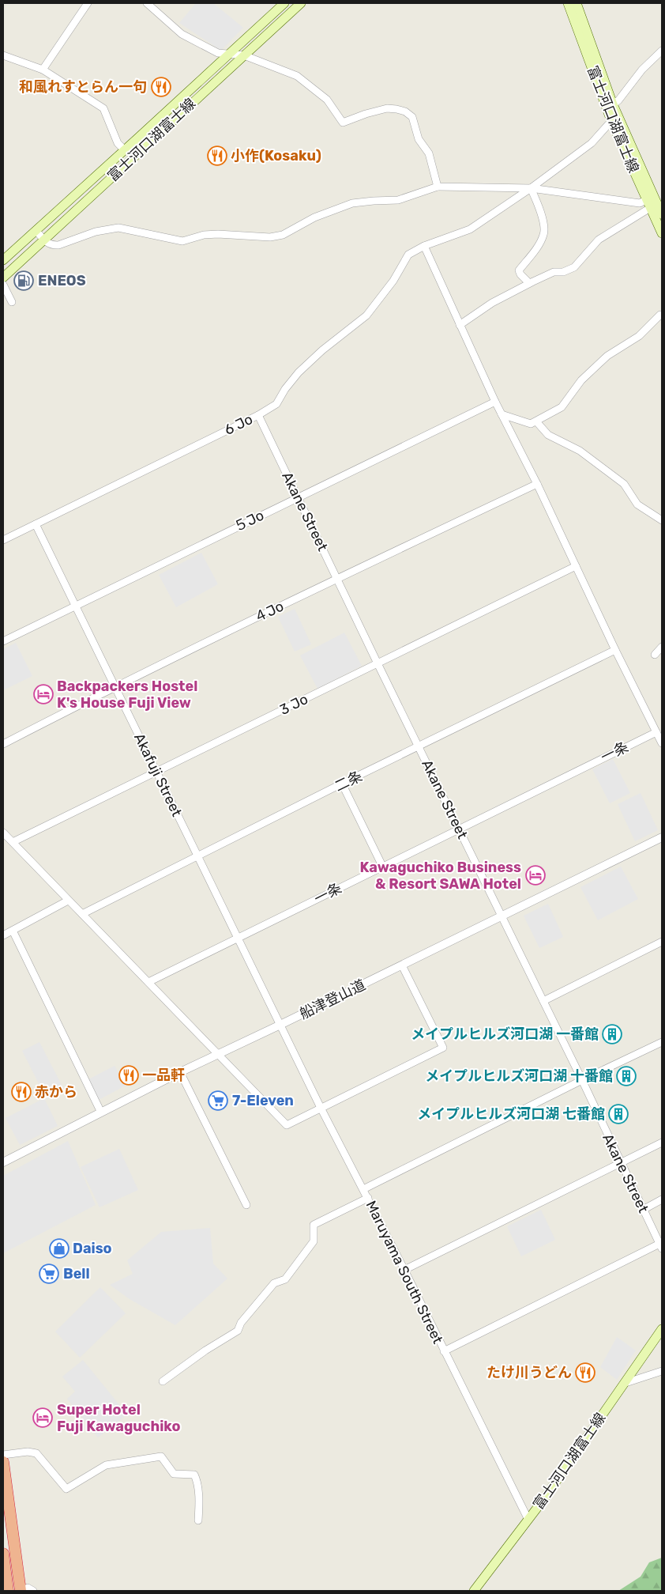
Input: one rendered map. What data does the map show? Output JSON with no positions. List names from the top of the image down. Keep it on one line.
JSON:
{"streets":{"main road":["富士河口湖富士線"],"street":["6 Jo","Akane Street","５Jo","４Jo","3 Jo","一条","Akafuji Street","二条","船津登山道","Maruyama South Street"]},"crossings":[["富士河口湖富士線","6 Jo"],["富士河口湖富士線","Maruyama South Street"],["6 Jo","Akane Street"],["6 Jo","Akafuji Street"],["Akane Street","５Jo"],["Akane Street","４Jo"],["Akane Street","3 Jo"],["Akane Street","一条"],["Akane Street","二条"],["Akane Street","船津登山道"],["５Jo","Akafuji Street"],["４Jo","Akafuji Street"],["3 Jo","Akafuji Street"],["一条","Akafuji Street"],["Akafuji Street","二条"],["Akafuji Street","船津登山道"],["Akafuji Street","Maruyama South Street"],["船津登山道","Maruyama South Street"]],"places":{"restaurant":["和風れすとらん一句","小作(Kosaku)","一品軒","赤から","たけ川うどん"],"fuel station":["ENEOS"],"hotel":["Backpackers Hostel K's House Fuji View","Kawaguchiko Business & Resort SAWA Hotel","Super Hotel Fuji Kawaguchiko"],"building":["メイプルヒルズ河口湖 一番館","メイプルヒルズ河口湖 十番館","メイプルヒルズ河口湖 七番館"],"supermarket":["7-Eleven","Bell"],"shop":["Daiso"]}}
